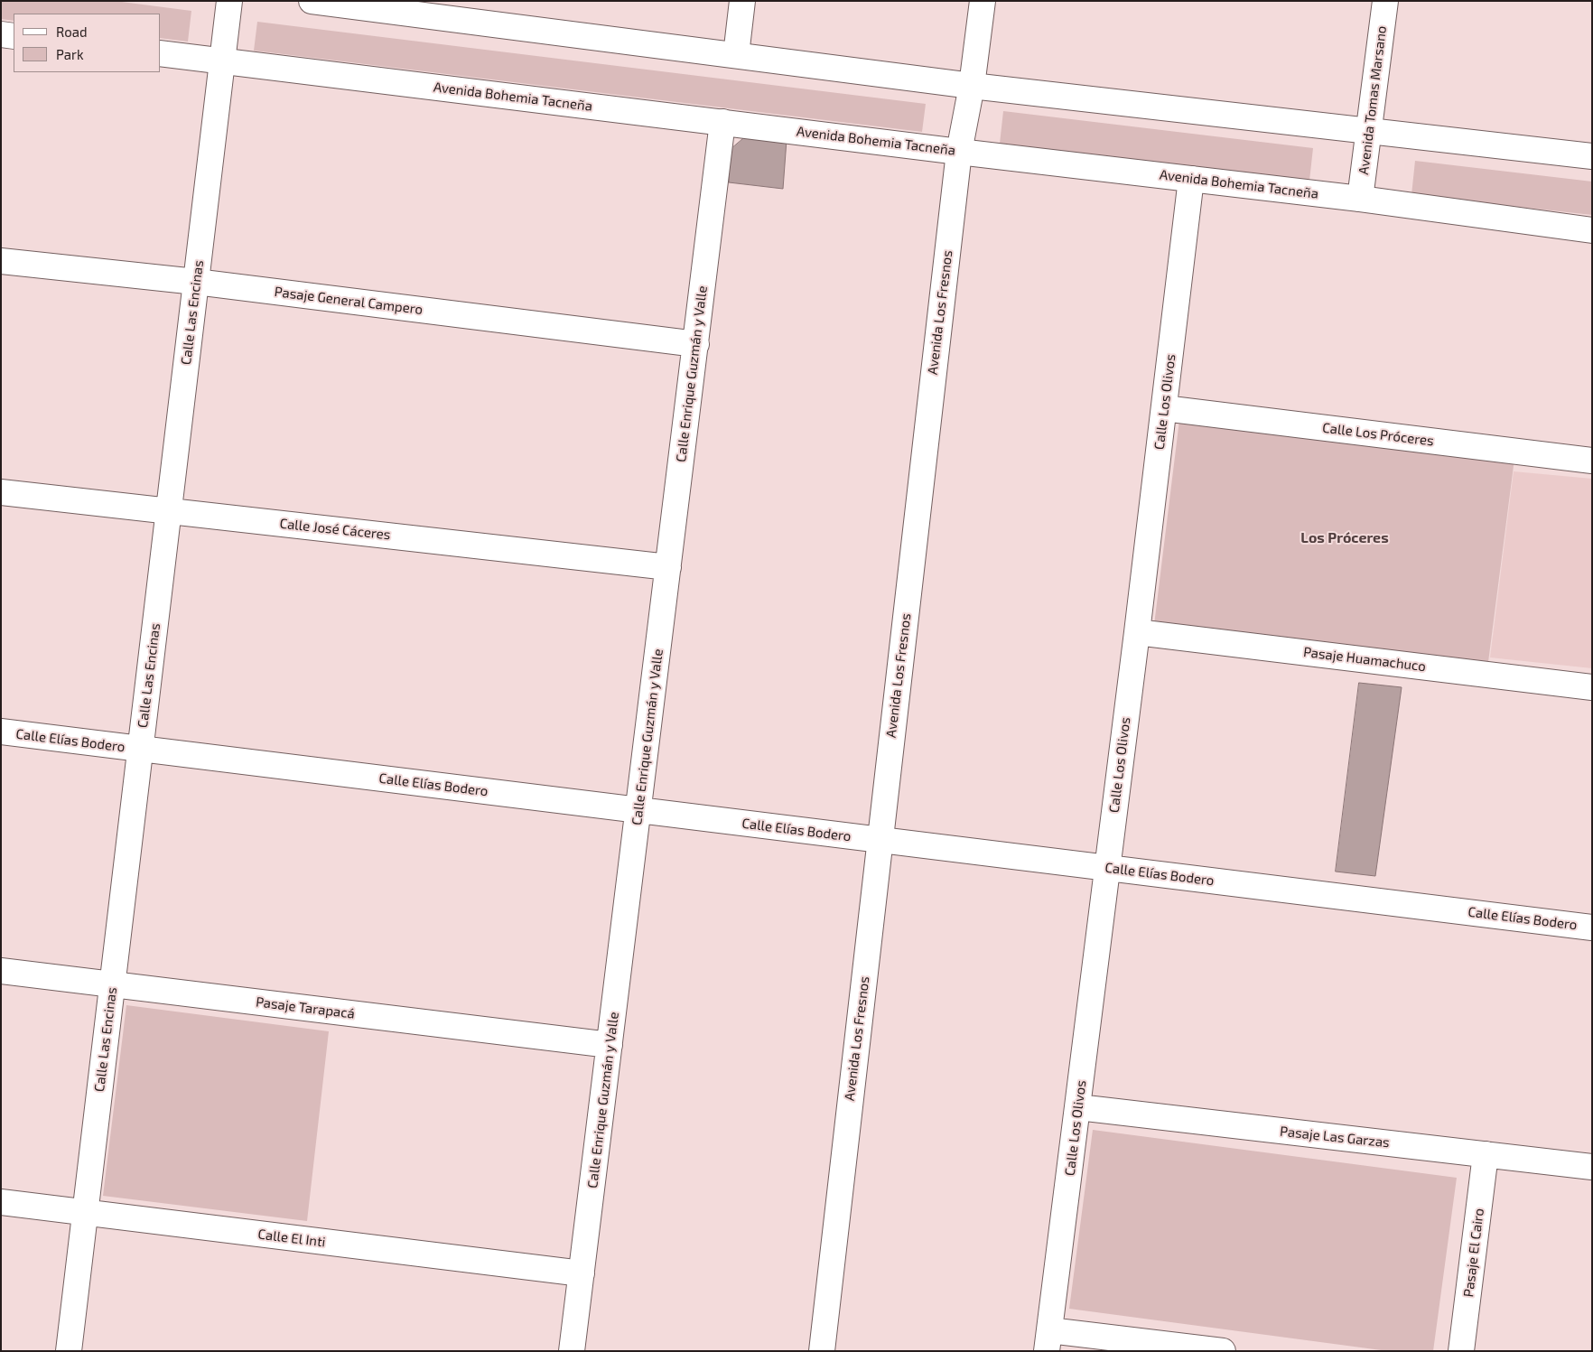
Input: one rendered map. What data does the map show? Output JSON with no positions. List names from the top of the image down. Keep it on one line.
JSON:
{"streets":{"street":["Avenida Bohemia Tacneña","Avenida Tomas Marsano","Pasaje General Campero","Calle Las Encinas","Avenida Los Fresnos","Calle Enrique Guzmán y Valle","Calle Los Olivos","Calle Los Próceres","Calle José Cáceres","Pasaje Huamachuco","Calle Elías Bodero","Pasaje Tarapacá","Pasaje Las Garzas","Calle El Inti","Pasaje El Cairo"]},"crossings":[["Avenida Bohemia Tacneña","Avenida Tomas Marsano"],["Avenida Bohemia Tacneña","Calle Las Encinas"],["Avenida Bohemia Tacneña","Avenida Los Fresnos"],["Avenida Bohemia Tacneña","Calle Enrique Guzmán y Valle"],["Avenida Bohemia Tacneña","Calle Los Olivos"],["Pasaje General Campero","Calle Las Encinas"],["Pasaje General Campero","Calle Enrique Guzmán y Valle"],["Calle Las Encinas","Calle José Cáceres"],["Calle Las Encinas","Calle Elías Bodero"],["Calle Las Encinas","Pasaje Tarapacá"],["Calle Las Encinas","Calle El Inti"],["Avenida Los Fresnos","Calle Elías Bodero"],["Calle Enrique Guzmán y Valle","Calle José Cáceres"],["Calle Enrique Guzmán y Valle","Calle Elías Bodero"],["Calle Enrique Guzmán y Valle","Pasaje Tarapacá"],["Calle Enrique Guzmán y Valle","Calle El Inti"],["Calle Los Olivos","Calle Los Próceres"],["Calle Los Olivos","Pasaje Huamachuco"],["Calle Los Olivos","Calle Elías Bodero"],["Calle Los Olivos","Pasaje Las Garzas"],["Pasaje Las Garzas","Pasaje El Cairo"]],"districts":["Los Próceres"],"legend":["Road","Park"]}
